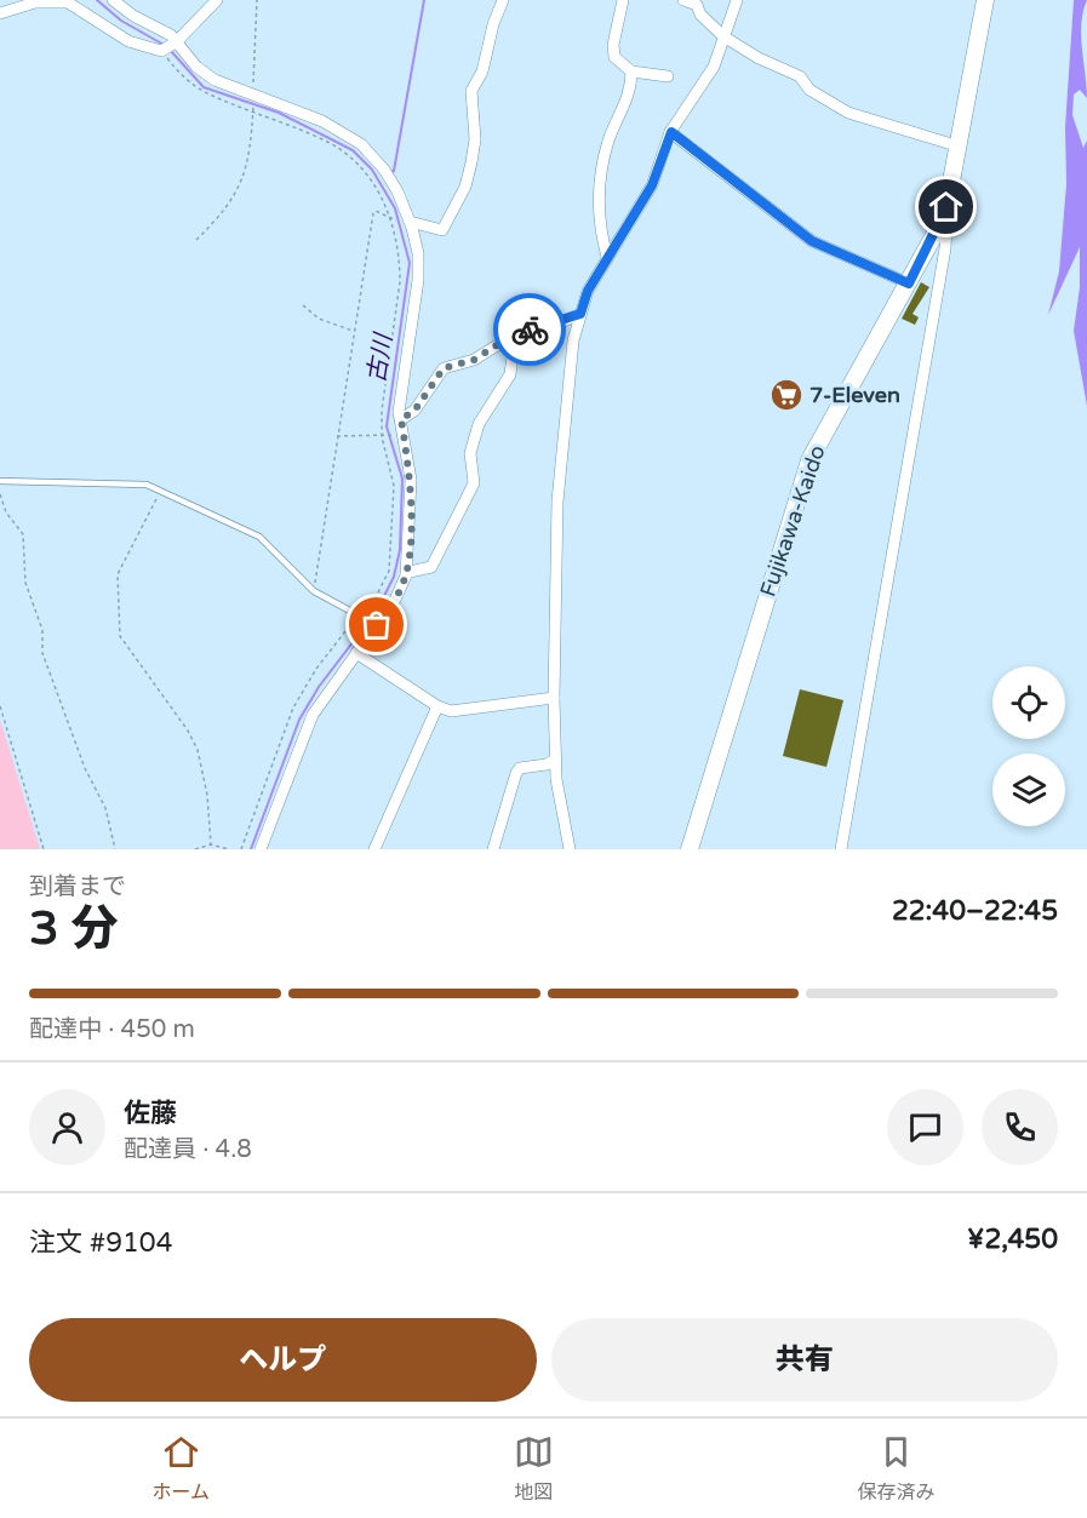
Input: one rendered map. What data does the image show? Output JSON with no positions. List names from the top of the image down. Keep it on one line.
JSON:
{"streets":{"main road":["Fujikawa-Kaido"]},"water":["古川"],"places":{"supermarket":["7-Eleven"]},"page":{"heading":["3 分","到着まで","22:40–22:45"],"panel":["佐藤","配達員 · 4.8","注文 #9104","¥2,450"],"bar":"配達中 · 450 m","buttons":["ヘルプ","共有"],"tabs":["ホーム","地図","保存済み"]}}
